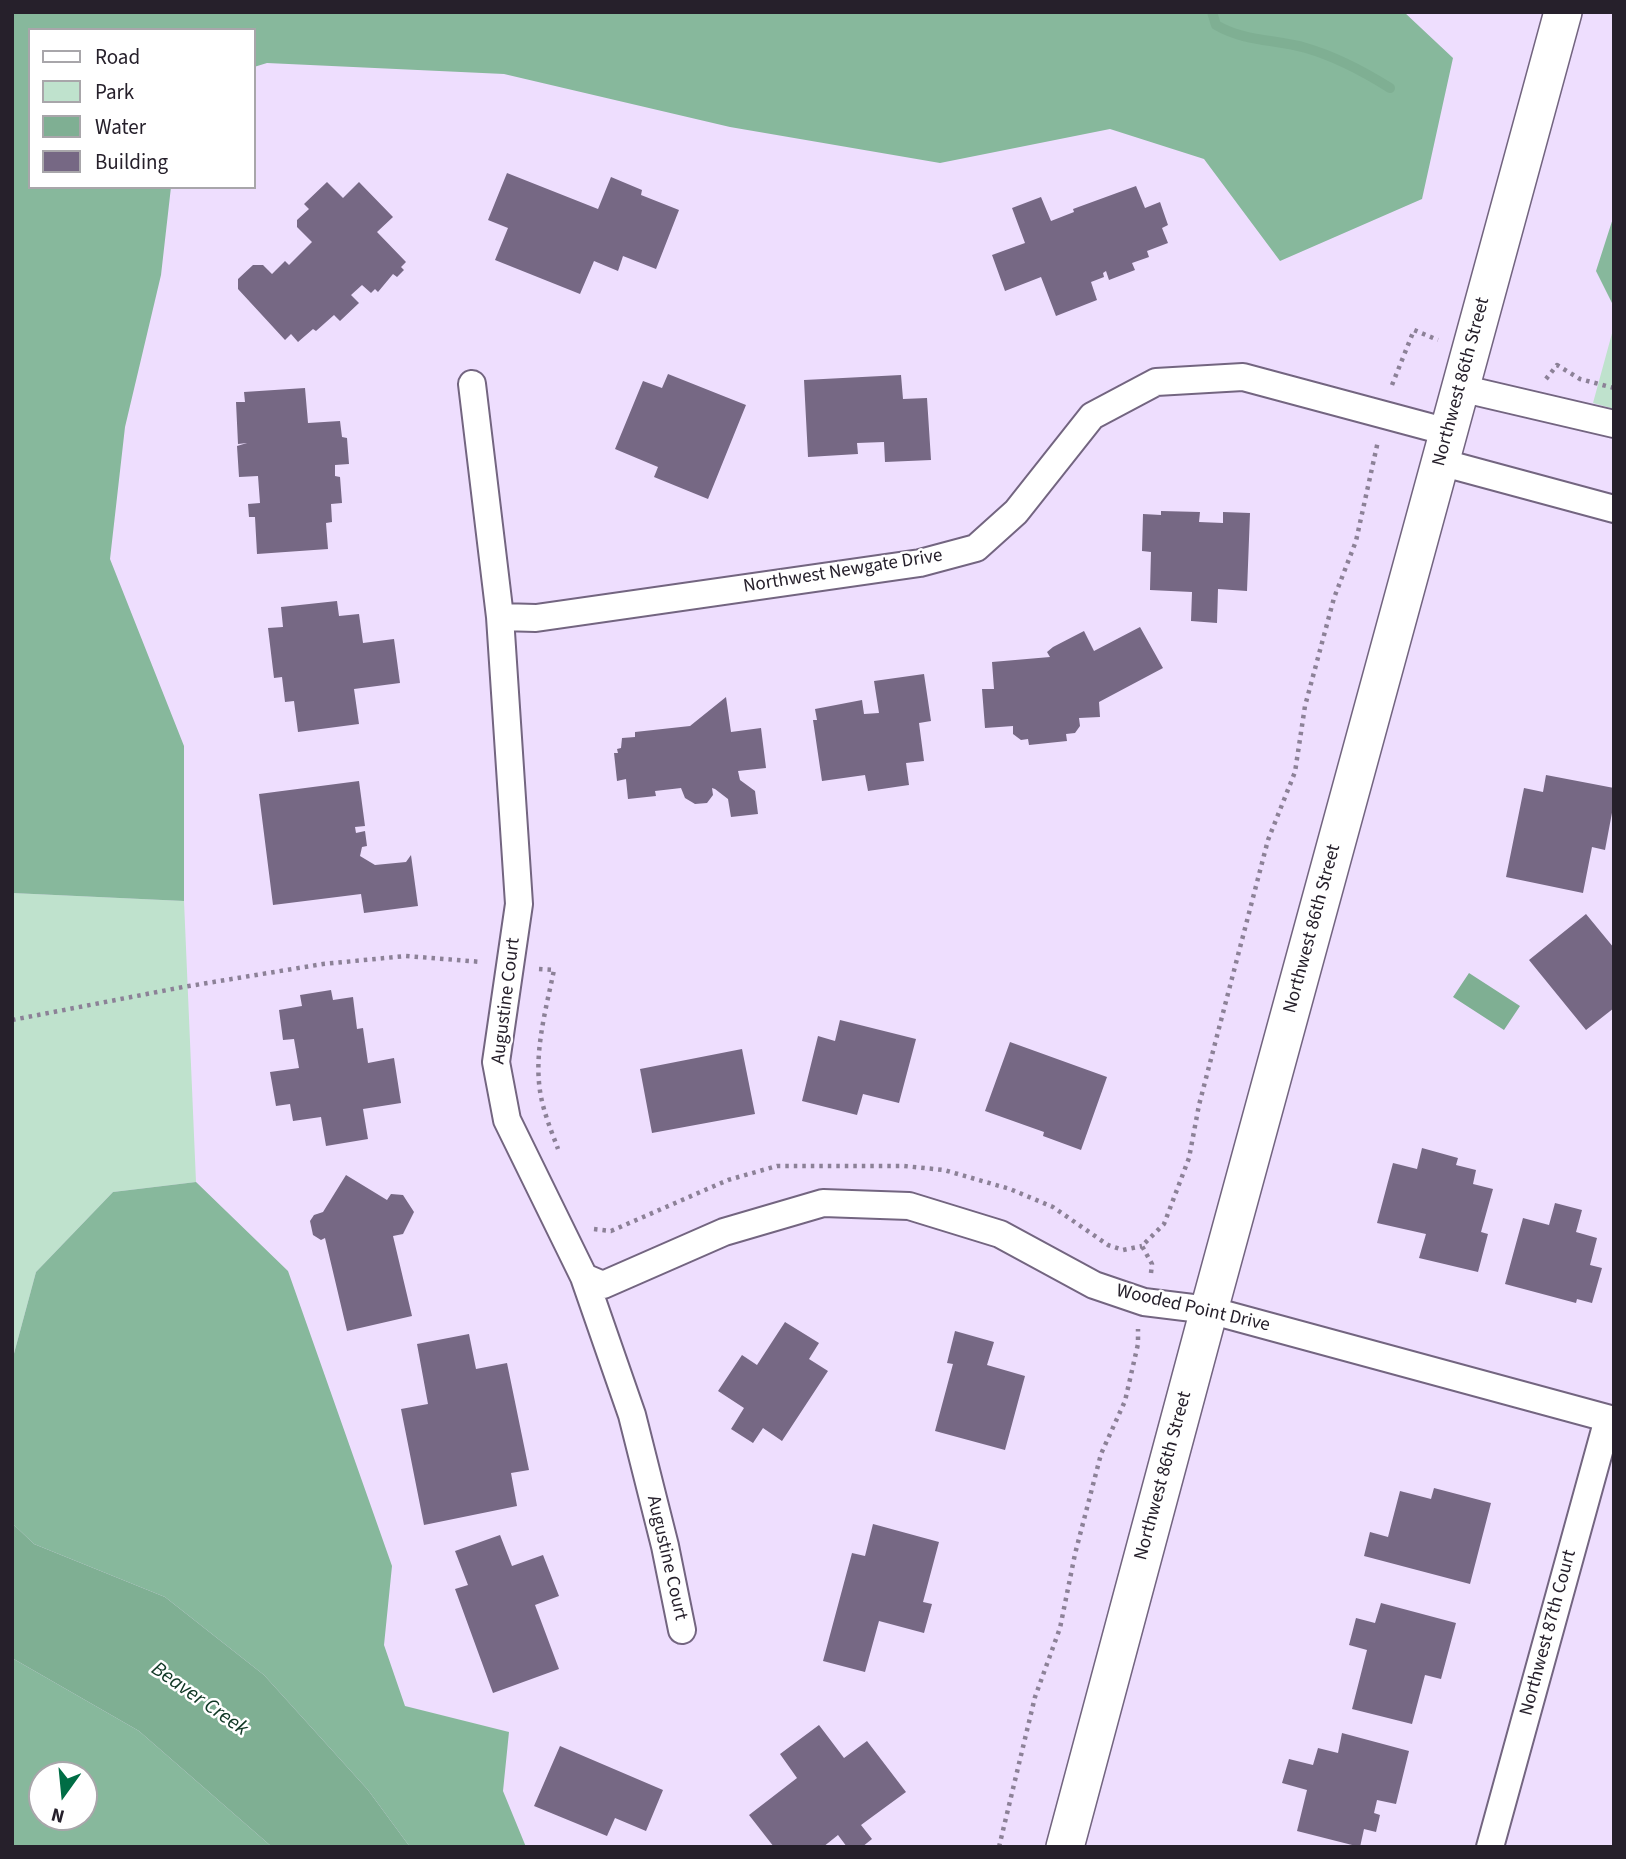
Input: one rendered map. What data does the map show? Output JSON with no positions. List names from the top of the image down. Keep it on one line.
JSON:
{"streets":{"main road":["Northwest 86th Street"],"street":["Northwest Newgate Drive","Augustine Court","Wooded Point Drive","Northwest 87th Court"]},"crossings":[["Northwest 86th Street","Northwest Newgate Drive"],["Northwest 86th Street","Wooded Point Drive"],["Northwest Newgate Drive","Augustine Court"],["Augustine Court","Wooded Point Drive"],["Wooded Point Drive","Northwest 87th Court"]],"water":["Beaver Creek"],"legend":["Road","Park","Water","Building"],"north":"bottom"}
